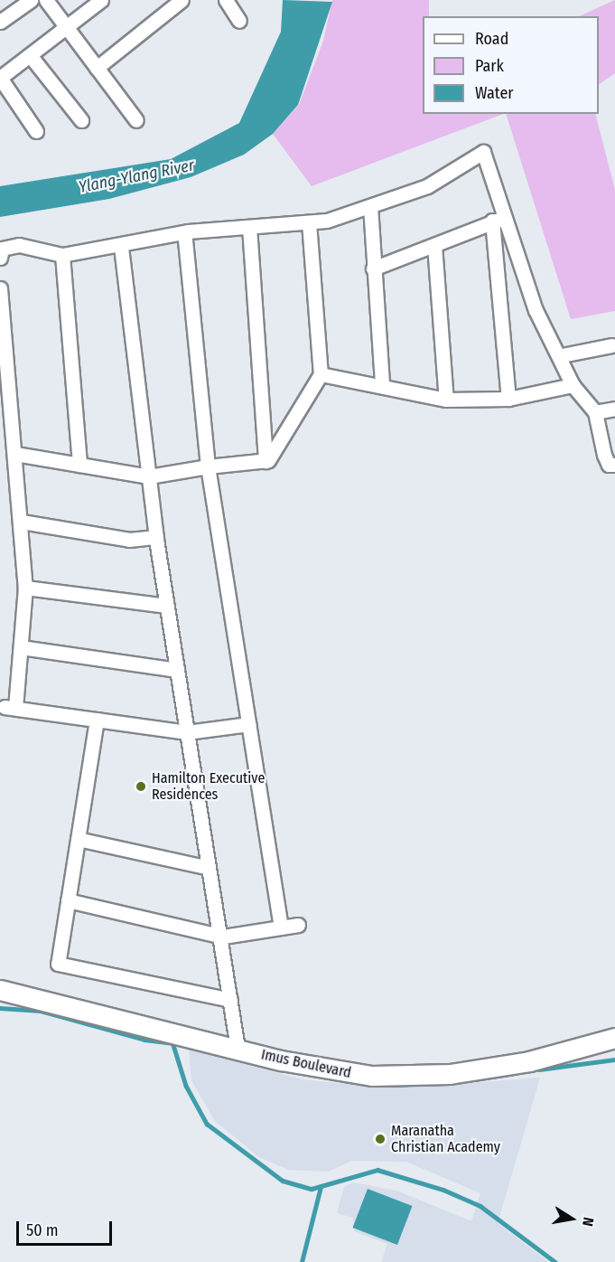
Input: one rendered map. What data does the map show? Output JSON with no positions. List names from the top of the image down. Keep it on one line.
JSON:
{"streets":{"main road":["Imus Boulevard"]},"water":["Ylang-Ylang River"],"places":["Hamilton Executive Residences","Maranatha Christian Academy"],"legend":["Road","Park","Water"],"scale_bar":"50 m","north":"right"}
